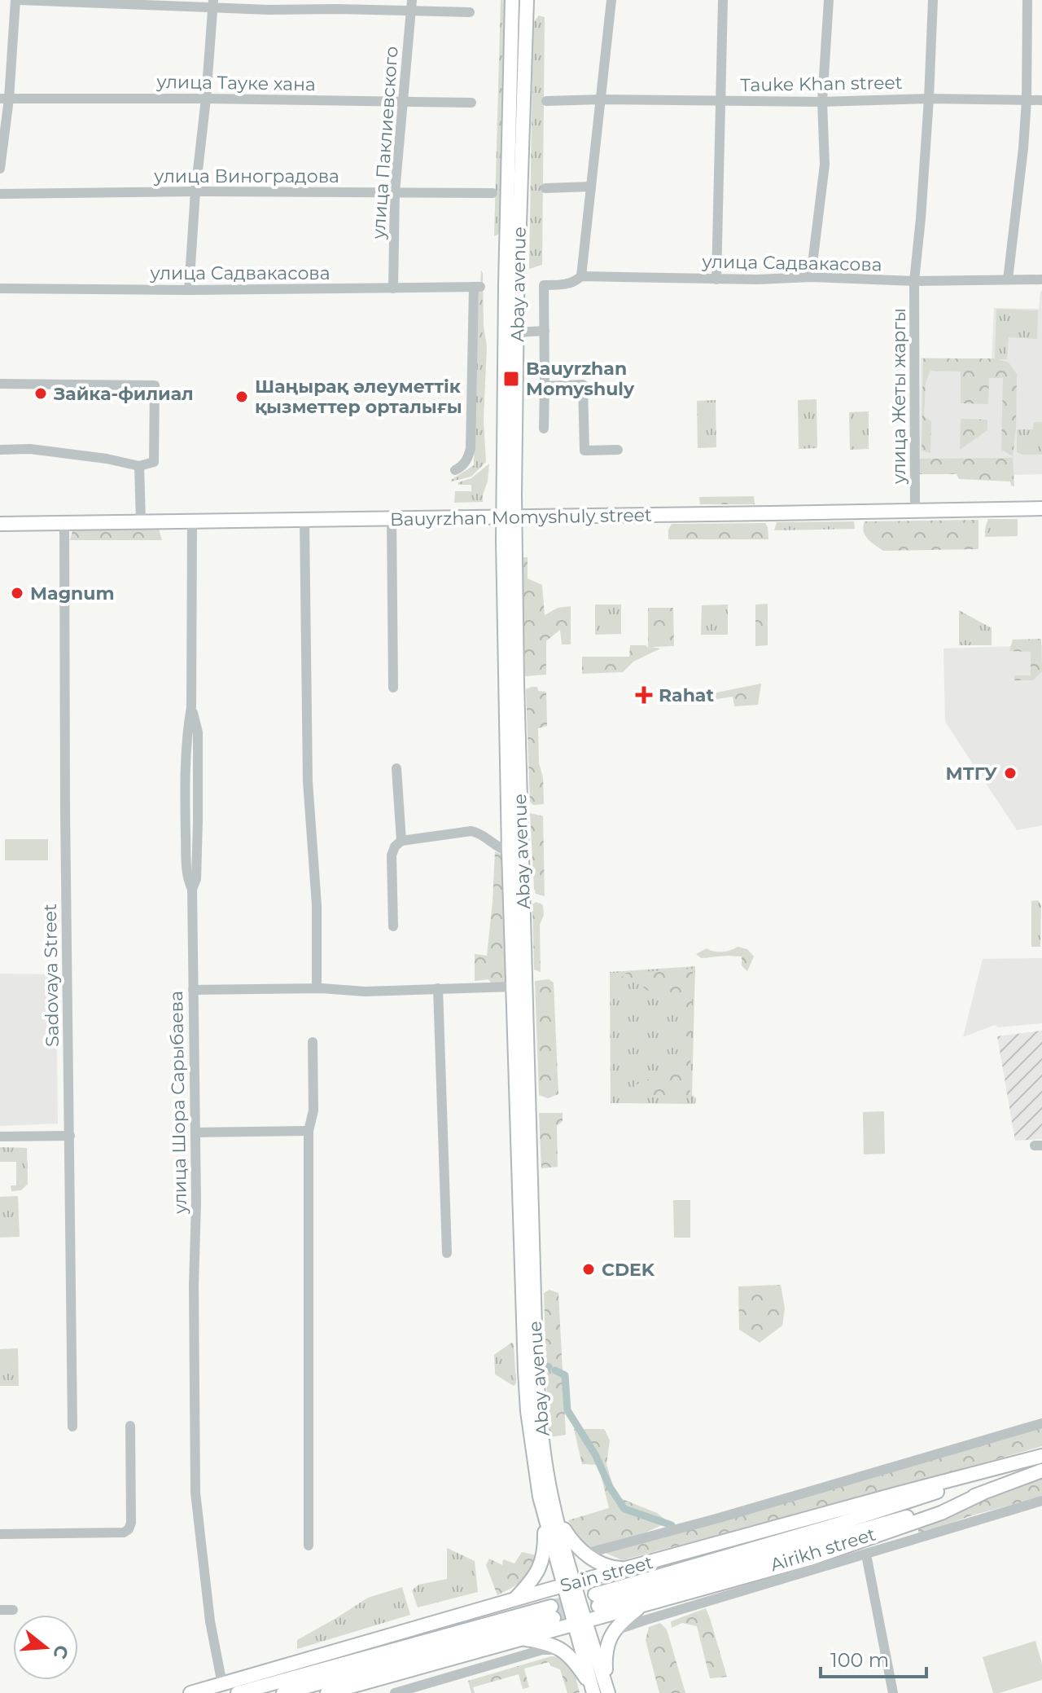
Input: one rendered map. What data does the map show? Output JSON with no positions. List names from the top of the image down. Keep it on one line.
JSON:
{"streets":{"main road":["Abay avenue","Bauyrzhan Momyshuly street","Sain street"],"street":["улица Тауке хана","Tauke Khan street","улица Паклиевского","улица Виноградова","улица Садвакасова","улица Жеты жаргы","Sadovaya Street","улица Шора Сарыбаева","Airikh street"]},"crossings":[["улица Тауке хана","улица Паклиевского"],["Tauke Khan street","улица Жеты жаргы"],["улица Паклиевского","улица Виноградова"],["улица Паклиевского","улица Садвакасова"],["улица Садвакасова","улица Жеты жаргы"],["Abay avenue","Bauyrzhan Momyshuly street"],["Abay avenue","Sain street"],["улица Жеты жаргы","Bauyrzhan Momyshuly street"],["Bauyrzhan Momyshuly street","Sadovaya Street"],["Bauyrzhan Momyshuly street","улица Шора Сарыбаева"],["улица Шора Сарыбаева","Sain street"],["Airikh street","Sain street"]],"places":{"transit":["Bauyrzhan Momyshuly"],"other":["Зайка-филиал","Шаңырақ әлеуметтік қызметтер орталығы","Magnum","МТГУ","CDEK"],"health":["Rahat"]},"scale_bar":"100 m","north":"right"}
